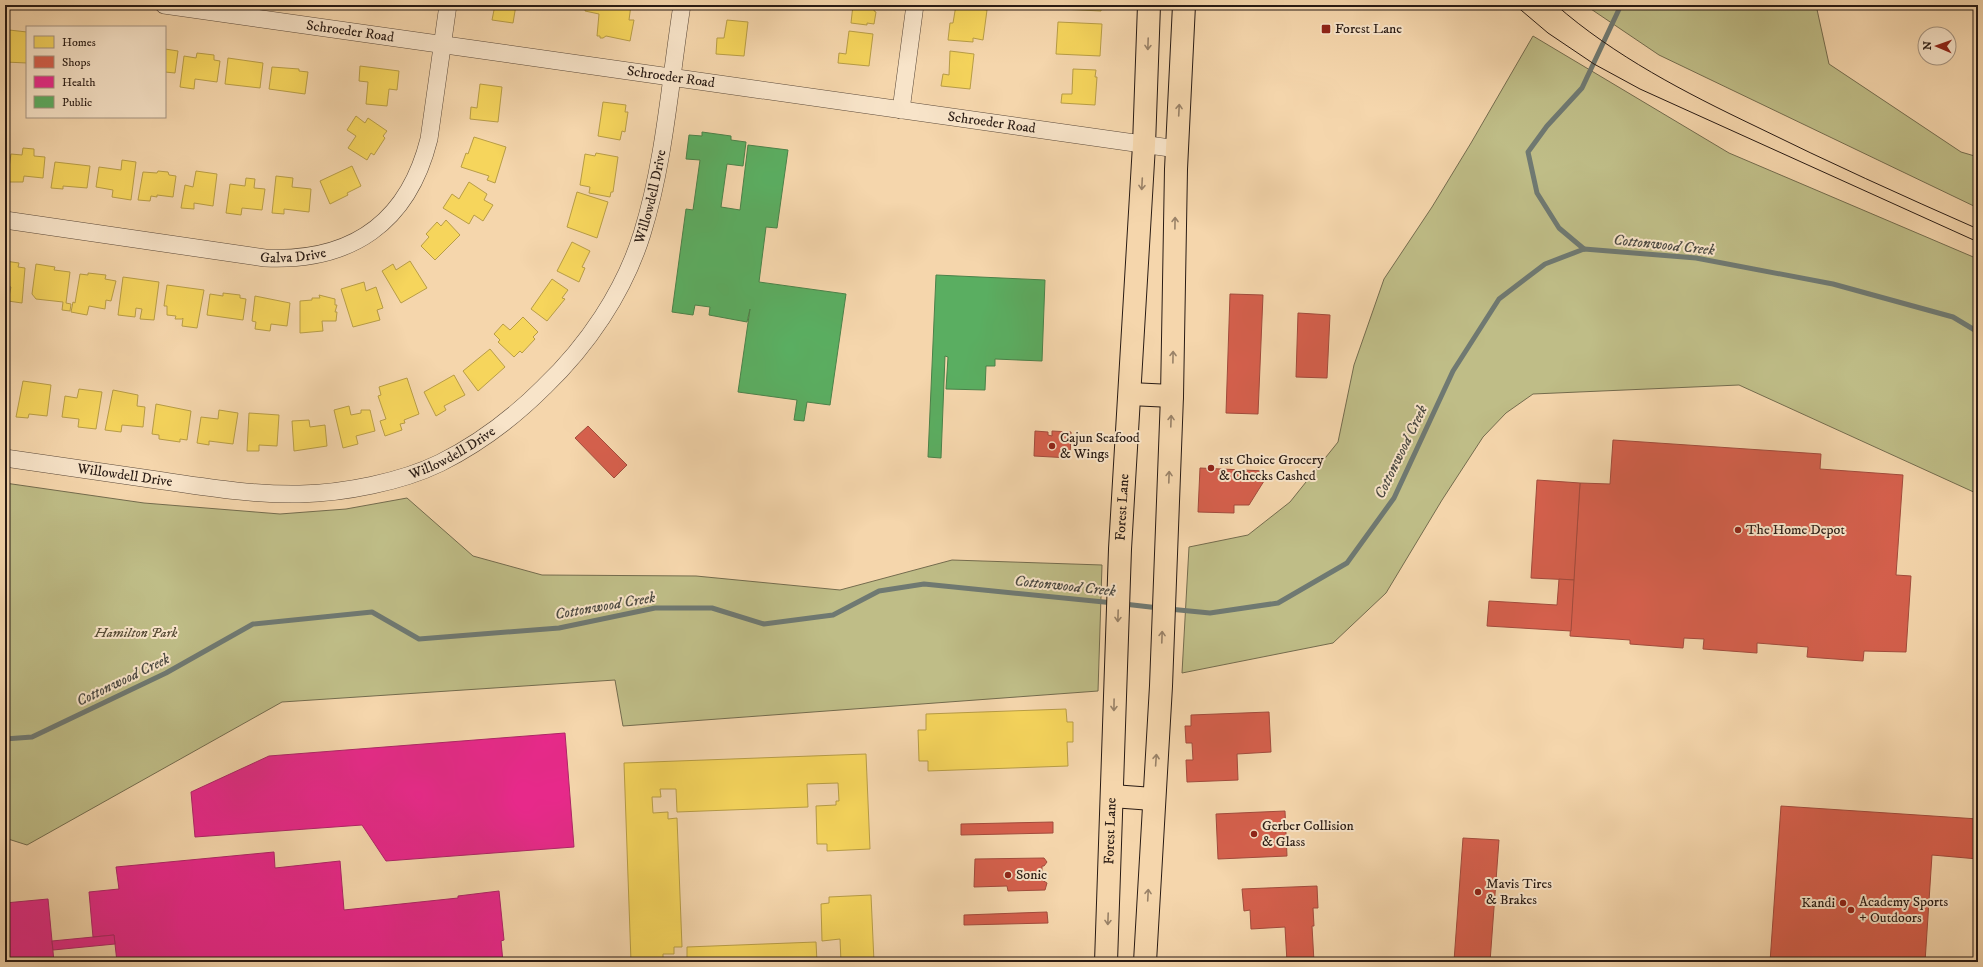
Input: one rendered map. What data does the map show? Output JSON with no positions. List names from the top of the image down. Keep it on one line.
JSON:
{"streets":{"main road":["Forest Lane"],"street":["Schroeder Road","Willowdell Drive","Galva Drive"]},"crossings":[["Schroeder Road","Willowdell Drive"],["Schroeder Road","Galva Drive"],["Schroeder Road","Forest Lane"]],"water":["Cottonwood Creek"],"parks":["Hamilton Park"],"places":{"transit":["Forest Lane"],"other":["Cajun Seafood & Wings","1st Choice Grocery & Checks Cashed","The Home Depot","Gerber Collision & Glass","Sonic","Mavis Tires & Brakes","Kandi","Academy Sports + Outdoors"]},"legend":["Homes","Shops","Health","Public"],"north":"left"}
